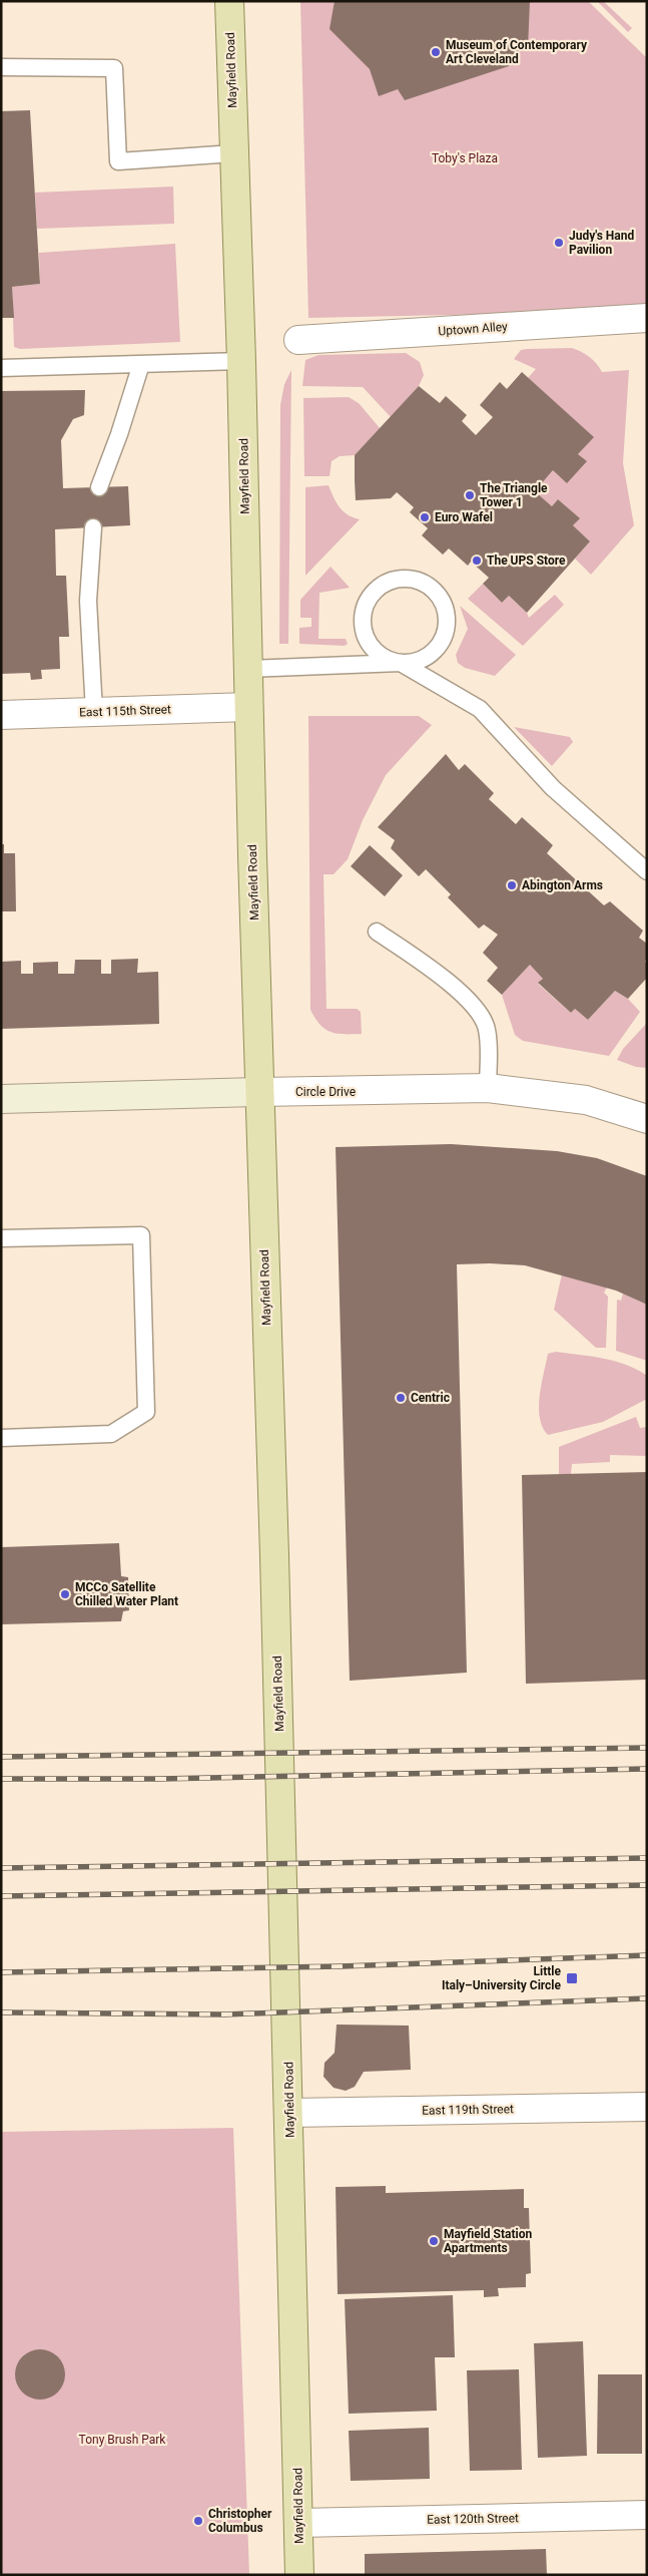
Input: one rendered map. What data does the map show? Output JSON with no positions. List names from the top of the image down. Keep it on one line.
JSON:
{"streets":{"main road":["Mayfield Road"],"street":["Uptown Alley","East 115th Street","Circle Drive","East 119th Street","East 120th Street"]},"crossings":[["Mayfield Road","East 115th Street"],["Mayfield Road","Circle Drive"],["Mayfield Road","East 119th Street"],["Mayfield Road","East 120th Street"]],"parks":["Toby's Plaza","Tony Brush Park"],"places":{"other":["Museum of Contemporary Art Cleveland","Judy's Hand Pavilion","The Triangle Tower 1","Euro Wafel","The UPS Store","Abington Arms","Centric","MCCo Satellite Chilled Water Plant","Mayfield Station Apartments","Christopher Columbus"],"transit":["Little Italy–University Circle"]}}
